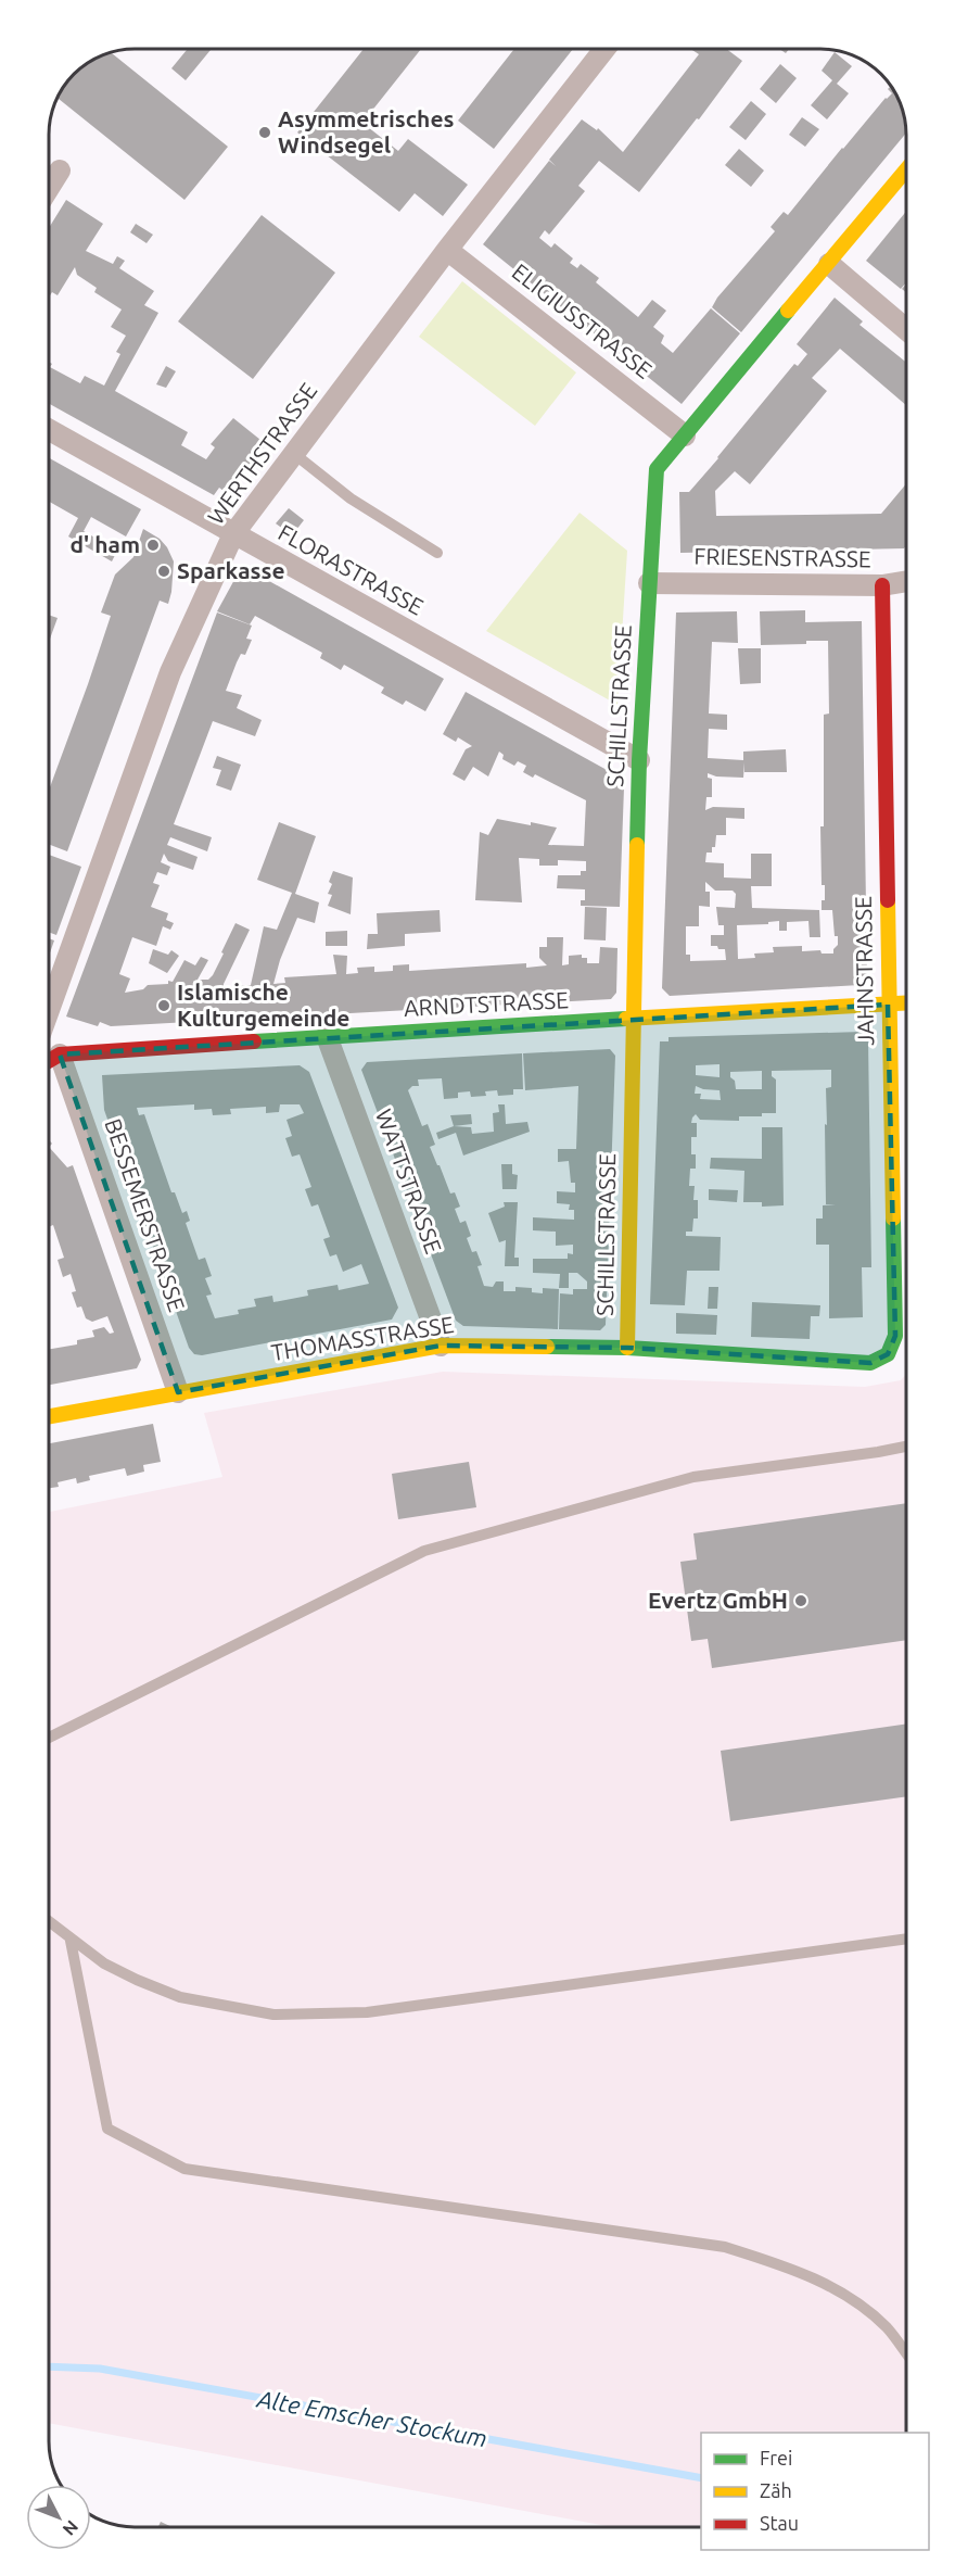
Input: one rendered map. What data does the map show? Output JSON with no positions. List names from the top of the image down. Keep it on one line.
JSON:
{"streets":{"street":["ELIGIUSSTRASSE","WERTHSTRASSE","FRIESENSTRASSE","FLORASTRASSE","SCHILLSTRASSE","JAHNSTRASSE","ARNDTSTRASSE","WATTSTRASSE","BESSEMERSTRASSE","THOMASSTRASSE"]},"crossings":[["ELIGIUSSTRASSE","WERTHSTRASSE"],["ELIGIUSSTRASSE","SCHILLSTRASSE"],["WERTHSTRASSE","FLORASTRASSE"],["FRIESENSTRASSE","SCHILLSTRASSE"],["FRIESENSTRASSE","JAHNSTRASSE"],["FLORASTRASSE","SCHILLSTRASSE"],["SCHILLSTRASSE","ARNDTSTRASSE"],["SCHILLSTRASSE","THOMASSTRASSE"],["JAHNSTRASSE","ARNDTSTRASSE"],["JAHNSTRASSE","THOMASSTRASSE"],["ARNDTSTRASSE","WATTSTRASSE"],["WATTSTRASSE","THOMASSTRASSE"],["BESSEMERSTRASSE","THOMASSTRASSE"]],"water":["Alte Emscher Stockum"],"places":["Asymmetrisches Windsegel","d' ham","Sparkasse","Islamische Kulturgemeinde","Evertz GmbH"],"legend":["Frei","Zäh","Stau"],"north":"bottom right"}
